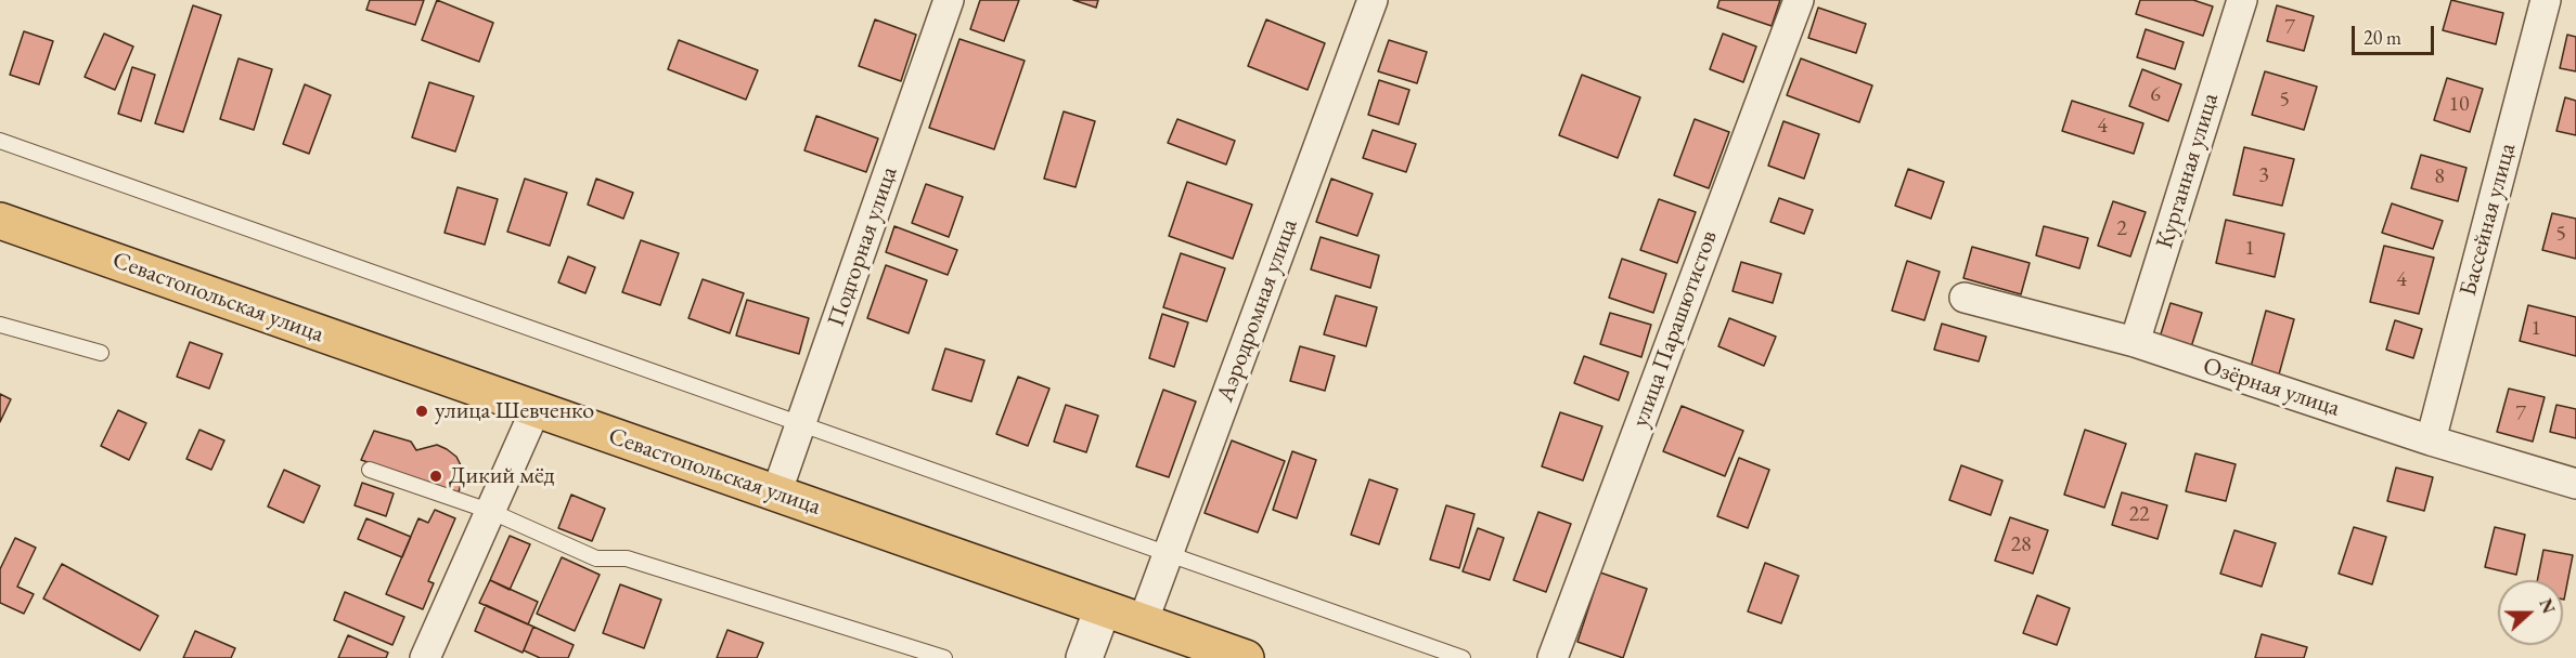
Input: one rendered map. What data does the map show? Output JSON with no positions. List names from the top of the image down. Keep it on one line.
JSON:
{"streets":{"main road":["Севастопольская улица"],"street":["Курганная улица","Бассейная улица","Подгорная улица","Аэродромная улица","улица Парашютистов","Озёрная улица"]},"crossings":[["Курганная улица","Озёрная улица"],["Бассейная улица","Озёрная улица"],["Подгорная улица","Севастопольская улица"],["Севастопольская улица","Аэродромная улица"]],"places":["улица Шевченко","Дикий мёд"],"house_numbers":["7","6","5","10","4","3","8","2","5","1","4","1","7","22","28"],"scale_bar":"20 m","north":"right"}
